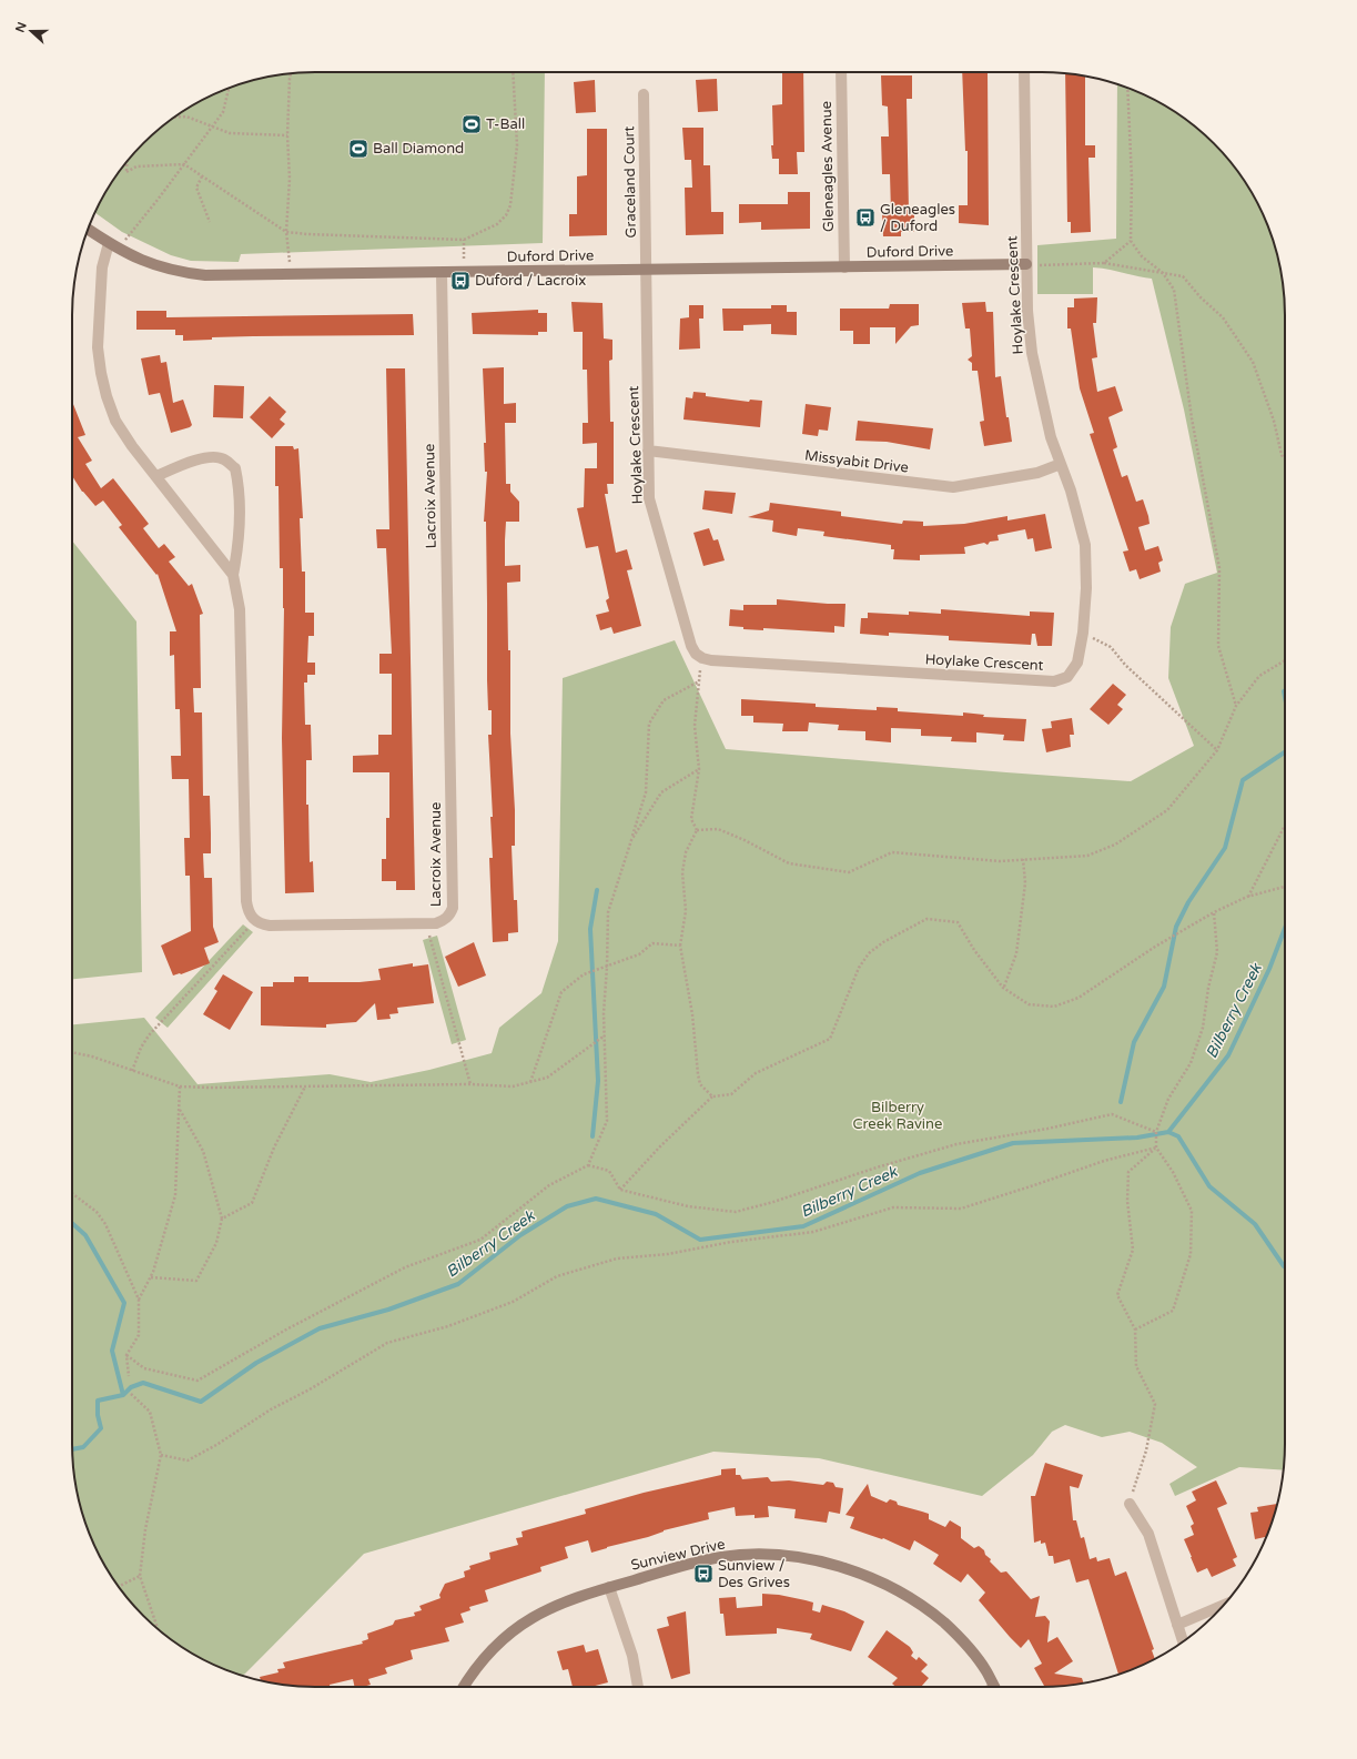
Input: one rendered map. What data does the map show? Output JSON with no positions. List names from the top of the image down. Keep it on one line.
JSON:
{"streets":{"street":["Gleneagles Avenue","Graceland Court","Duford Drive","Hoylake Crescent","Missyabit Drive","Lacroix Avenue","Sunview Drive"]},"crossings":[["Gleneagles Avenue","Duford Drive"],["Graceland Court","Duford Drive"],["Graceland Court","Hoylake Crescent"],["Duford Drive","Hoylake Crescent"],["Duford Drive","Lacroix Avenue"],["Hoylake Crescent","Missyabit Drive"]],"water":["Bilberry Creek"],"parks":["Bilberry Creek Ravine"],"places":{"sports":["T-Ball","Ball Diamond"],"bus stop":["Gleneagles / Duford","Duford / Lacroix","Sunview / Des Grives"]},"north":"left"}
